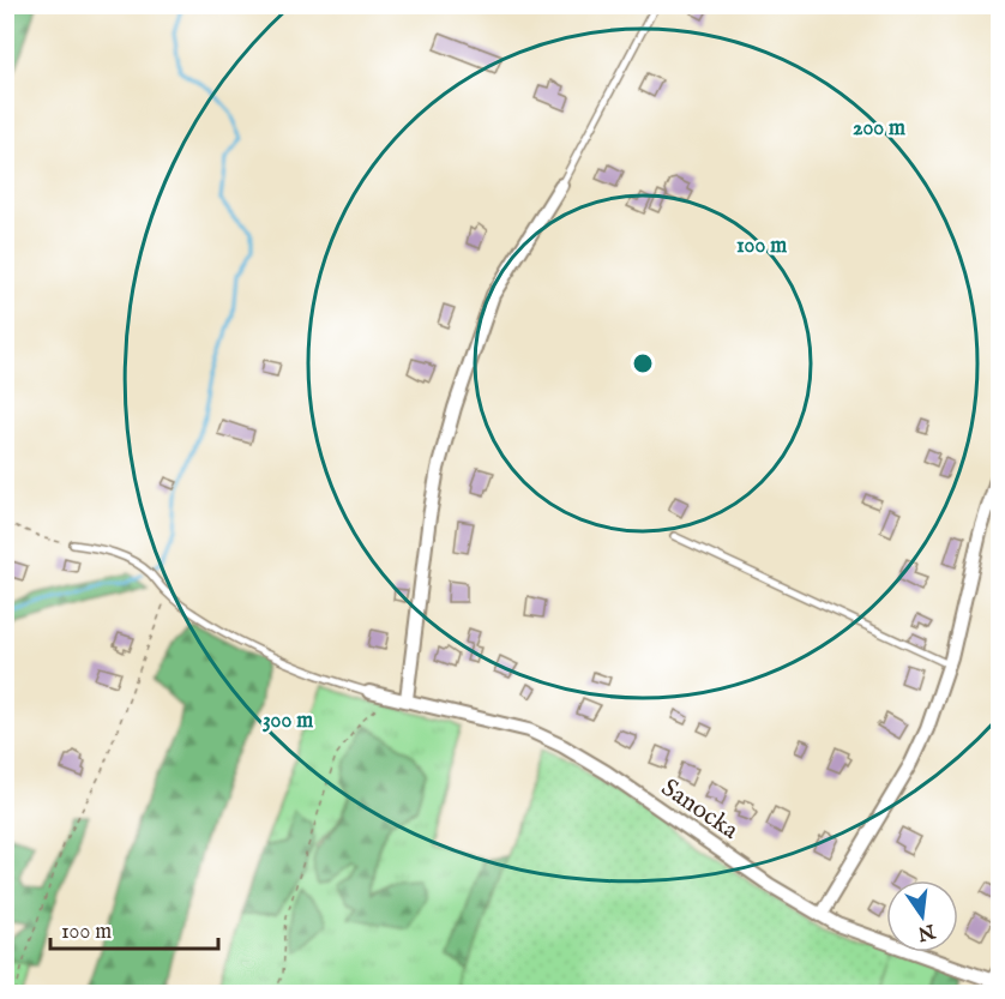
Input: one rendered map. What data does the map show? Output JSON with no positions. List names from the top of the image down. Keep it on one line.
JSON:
{"streets":{"street":["Sanocka"]},"scale_bar":"100 m","north":"bottom","rings":["200 m","100 m","300 m"]}
